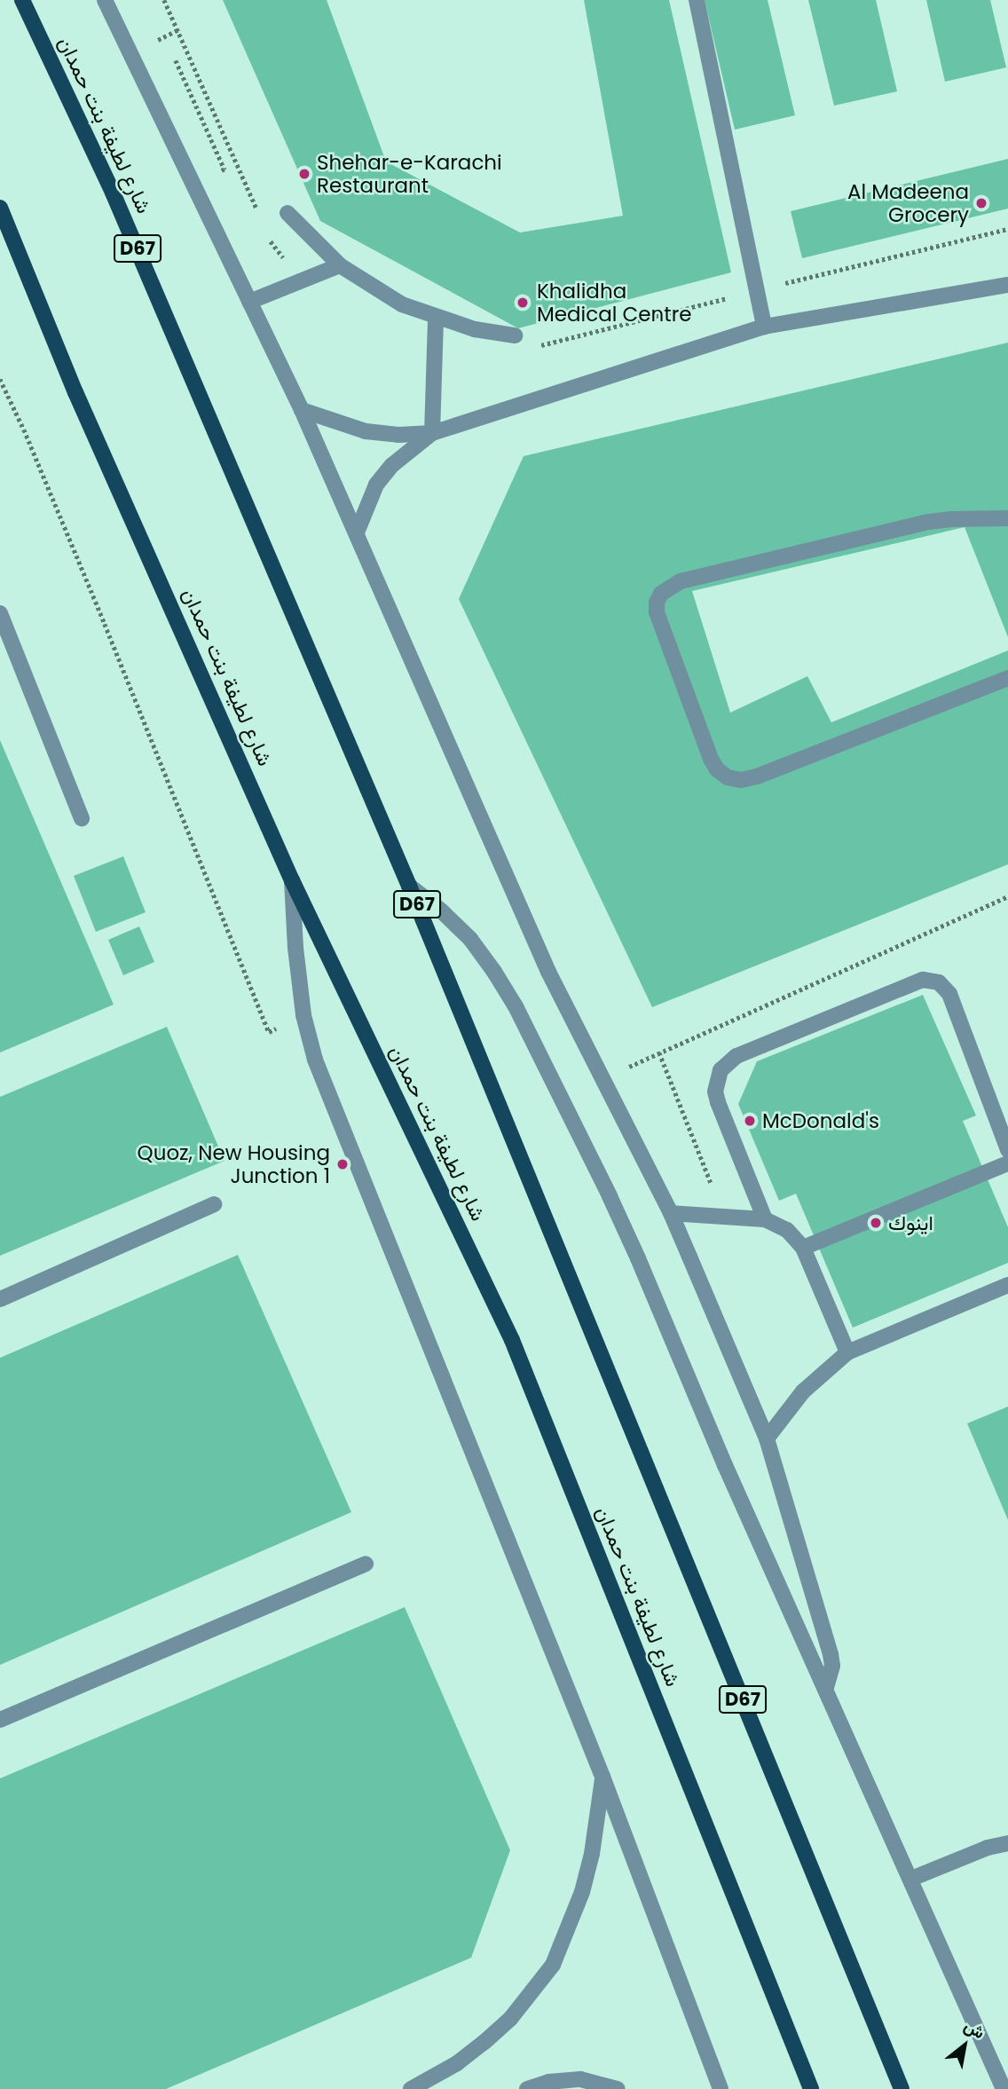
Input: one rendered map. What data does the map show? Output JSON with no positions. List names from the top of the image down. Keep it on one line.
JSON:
{"streets":{"main road":["شارع لطيفة بنت حمدان","D67"]},"places":["Shehar-e-Karachi Restaurant","Al Madeena Grocery","Khalidha Medical Centre","McDonald's","Quoz, New Housing Junction 1","اينوك"],"north":"top right"}
